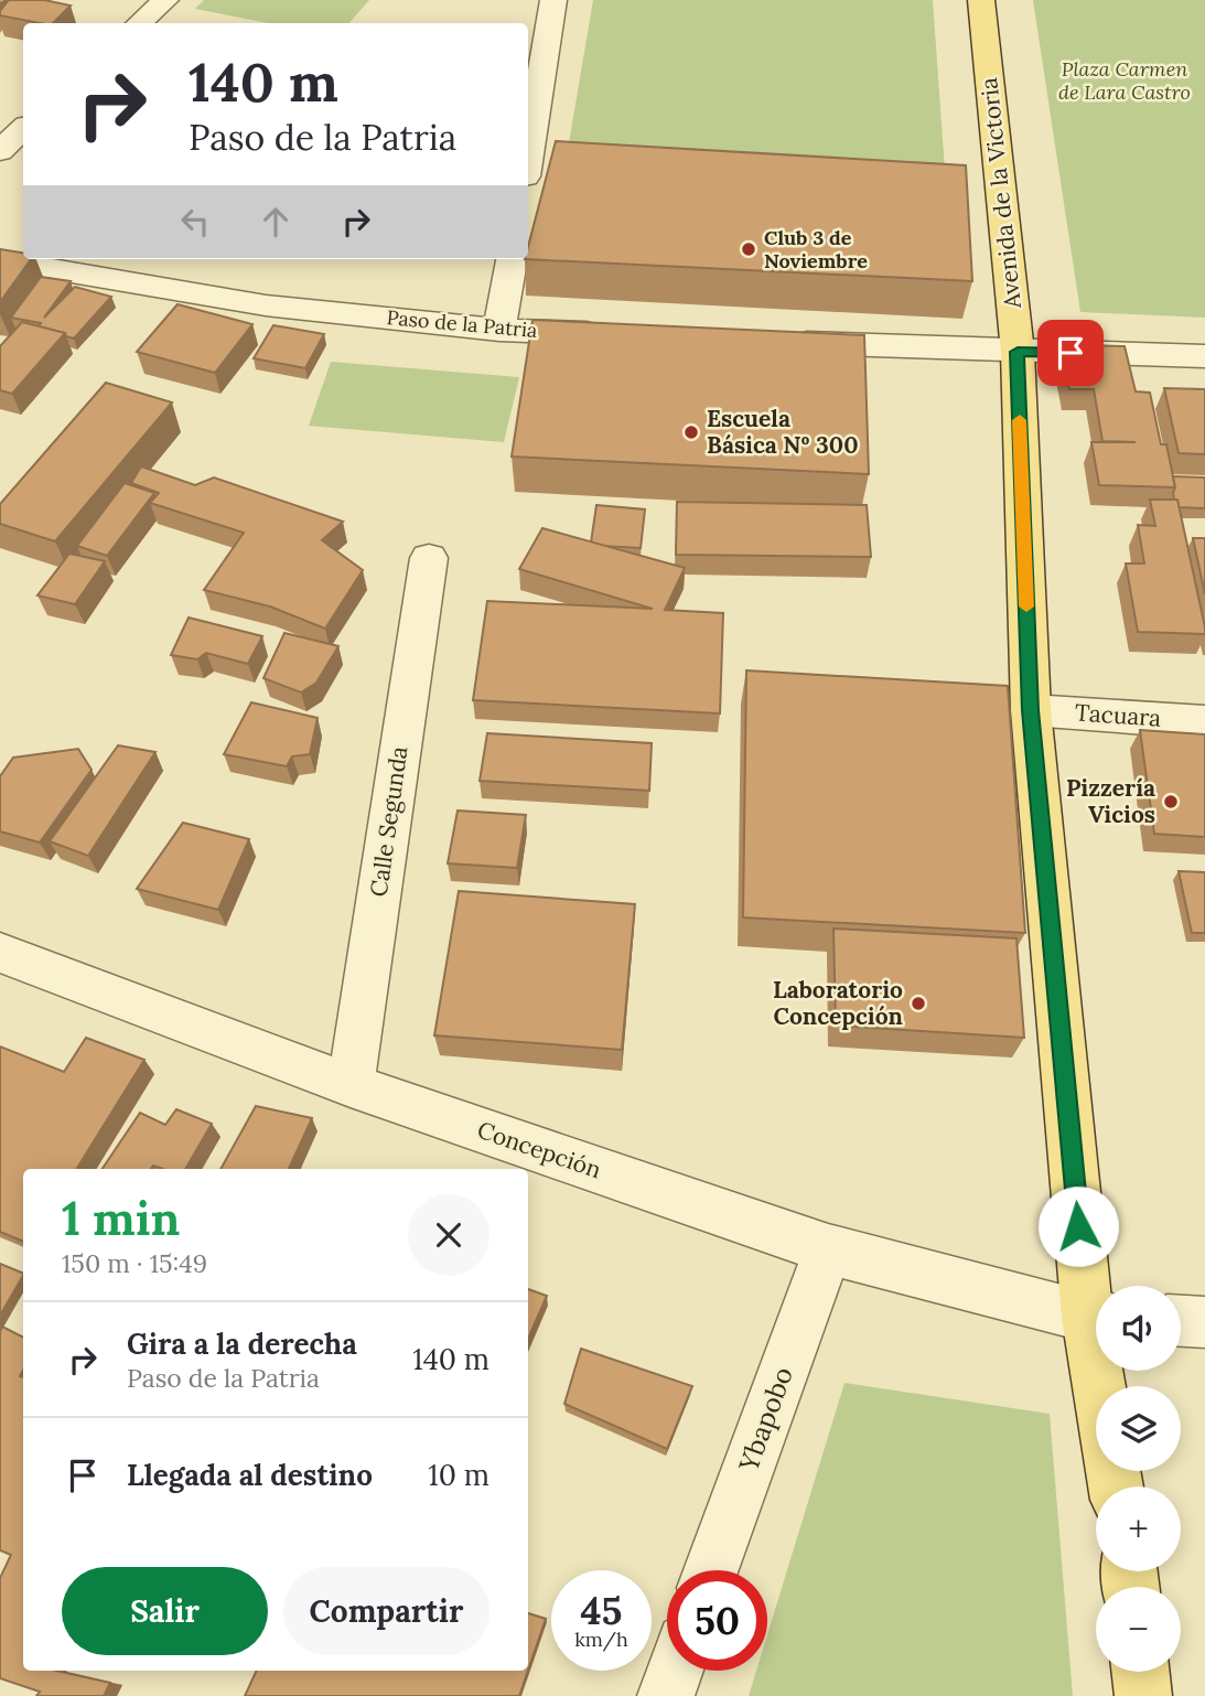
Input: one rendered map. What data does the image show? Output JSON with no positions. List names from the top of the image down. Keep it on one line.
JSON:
{"streets":{"main road":["Avenida de la Victoria"],"street":["Paso de la Patria","Tacuara","Calle Segunda","Concepción","Ybapobo"]},"crossings":[["Avenida de la Victoria","Tacuara"],["Calle Segunda","Concepción"],["Concepción","Ybapobo"]],"parks":["Plaza Carmen de Lara Castro"],"places":["Club 3 de Noviembre","Escuela Básica Nº 300","Pizzería Vicios","Laboratorio Concepción"],"page":{"turn":["140 m","Paso de la Patria"],"heading":["1 min","150 m · 15:49"],"map_buttons":["+","−"],"list":[{"name":"Gira a la derecha","note":"Paso de la Patria","value":"140 m"},{"name":"Llegada al destino","value":"10 m"}],"buttons":["Salir","Compartir"],"speed":"45 km/h","limit":"50"}}
